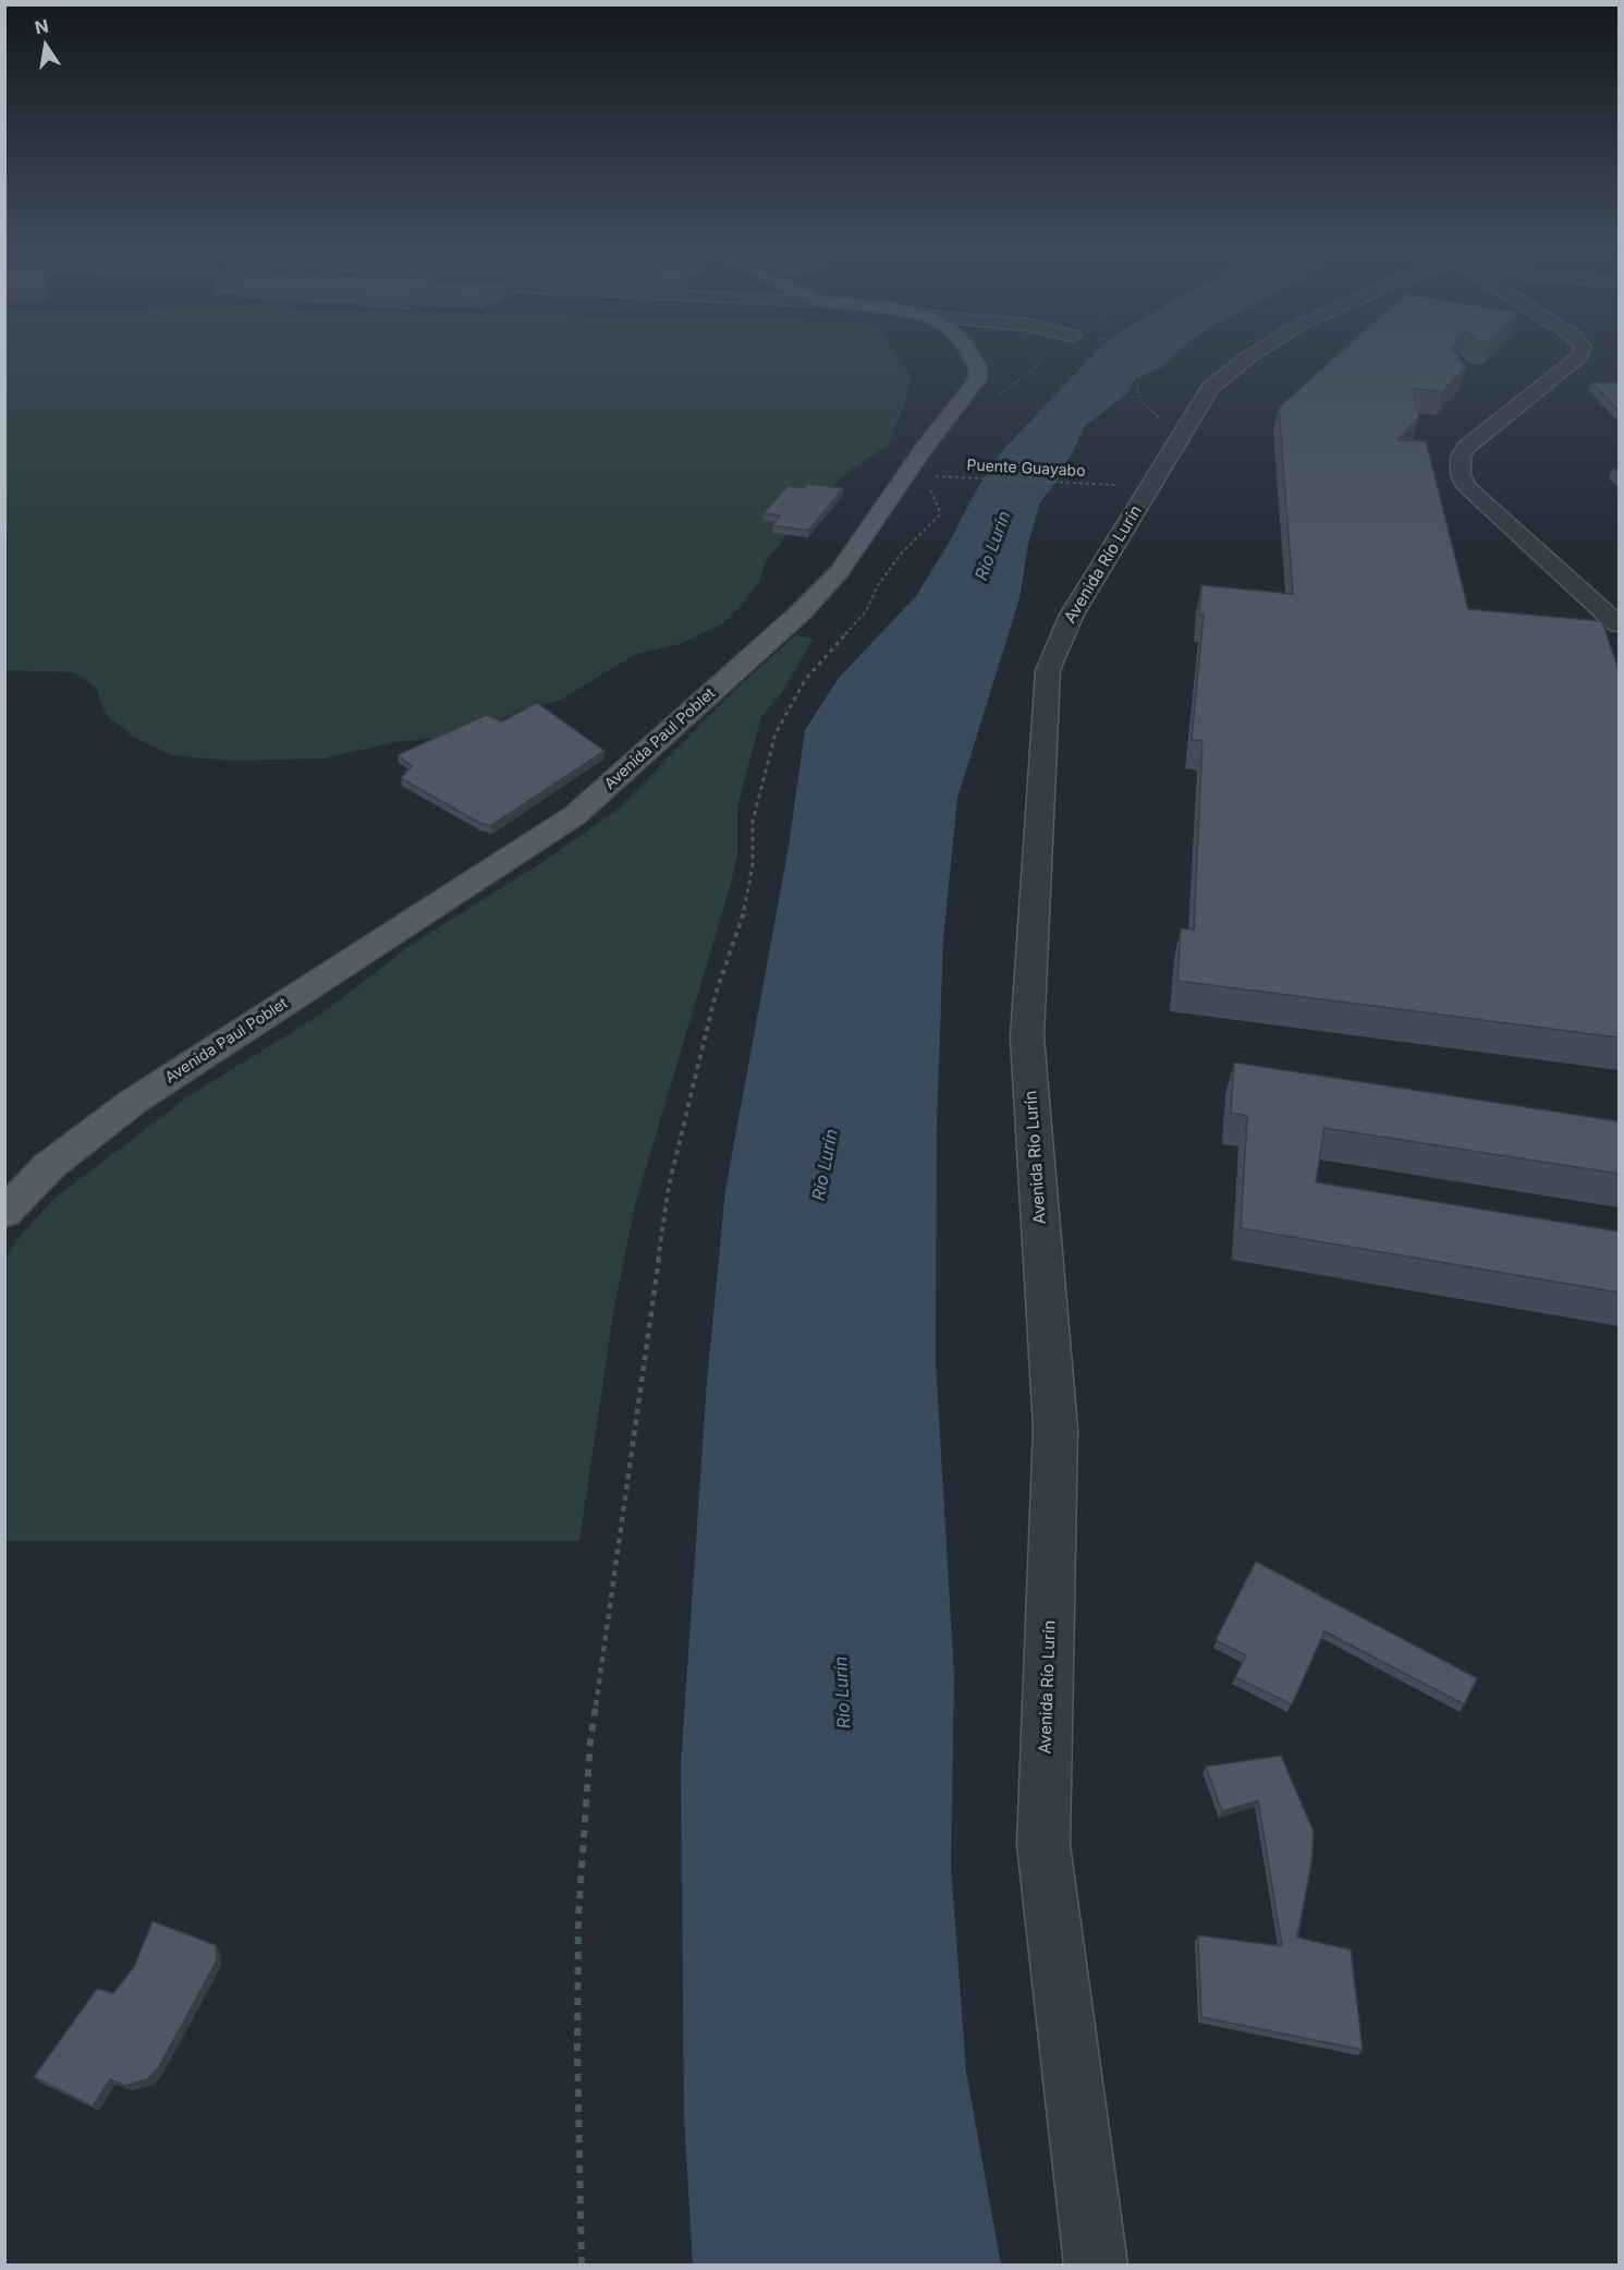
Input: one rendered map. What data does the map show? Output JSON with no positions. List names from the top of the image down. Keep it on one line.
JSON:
{"streets":{"main road":["Avenida Paul Poblet"],"street":["Avenida Río Lurín"],"path":["Puente Guayabo"]},"water":["Río Lurín"],"north":"top"}
